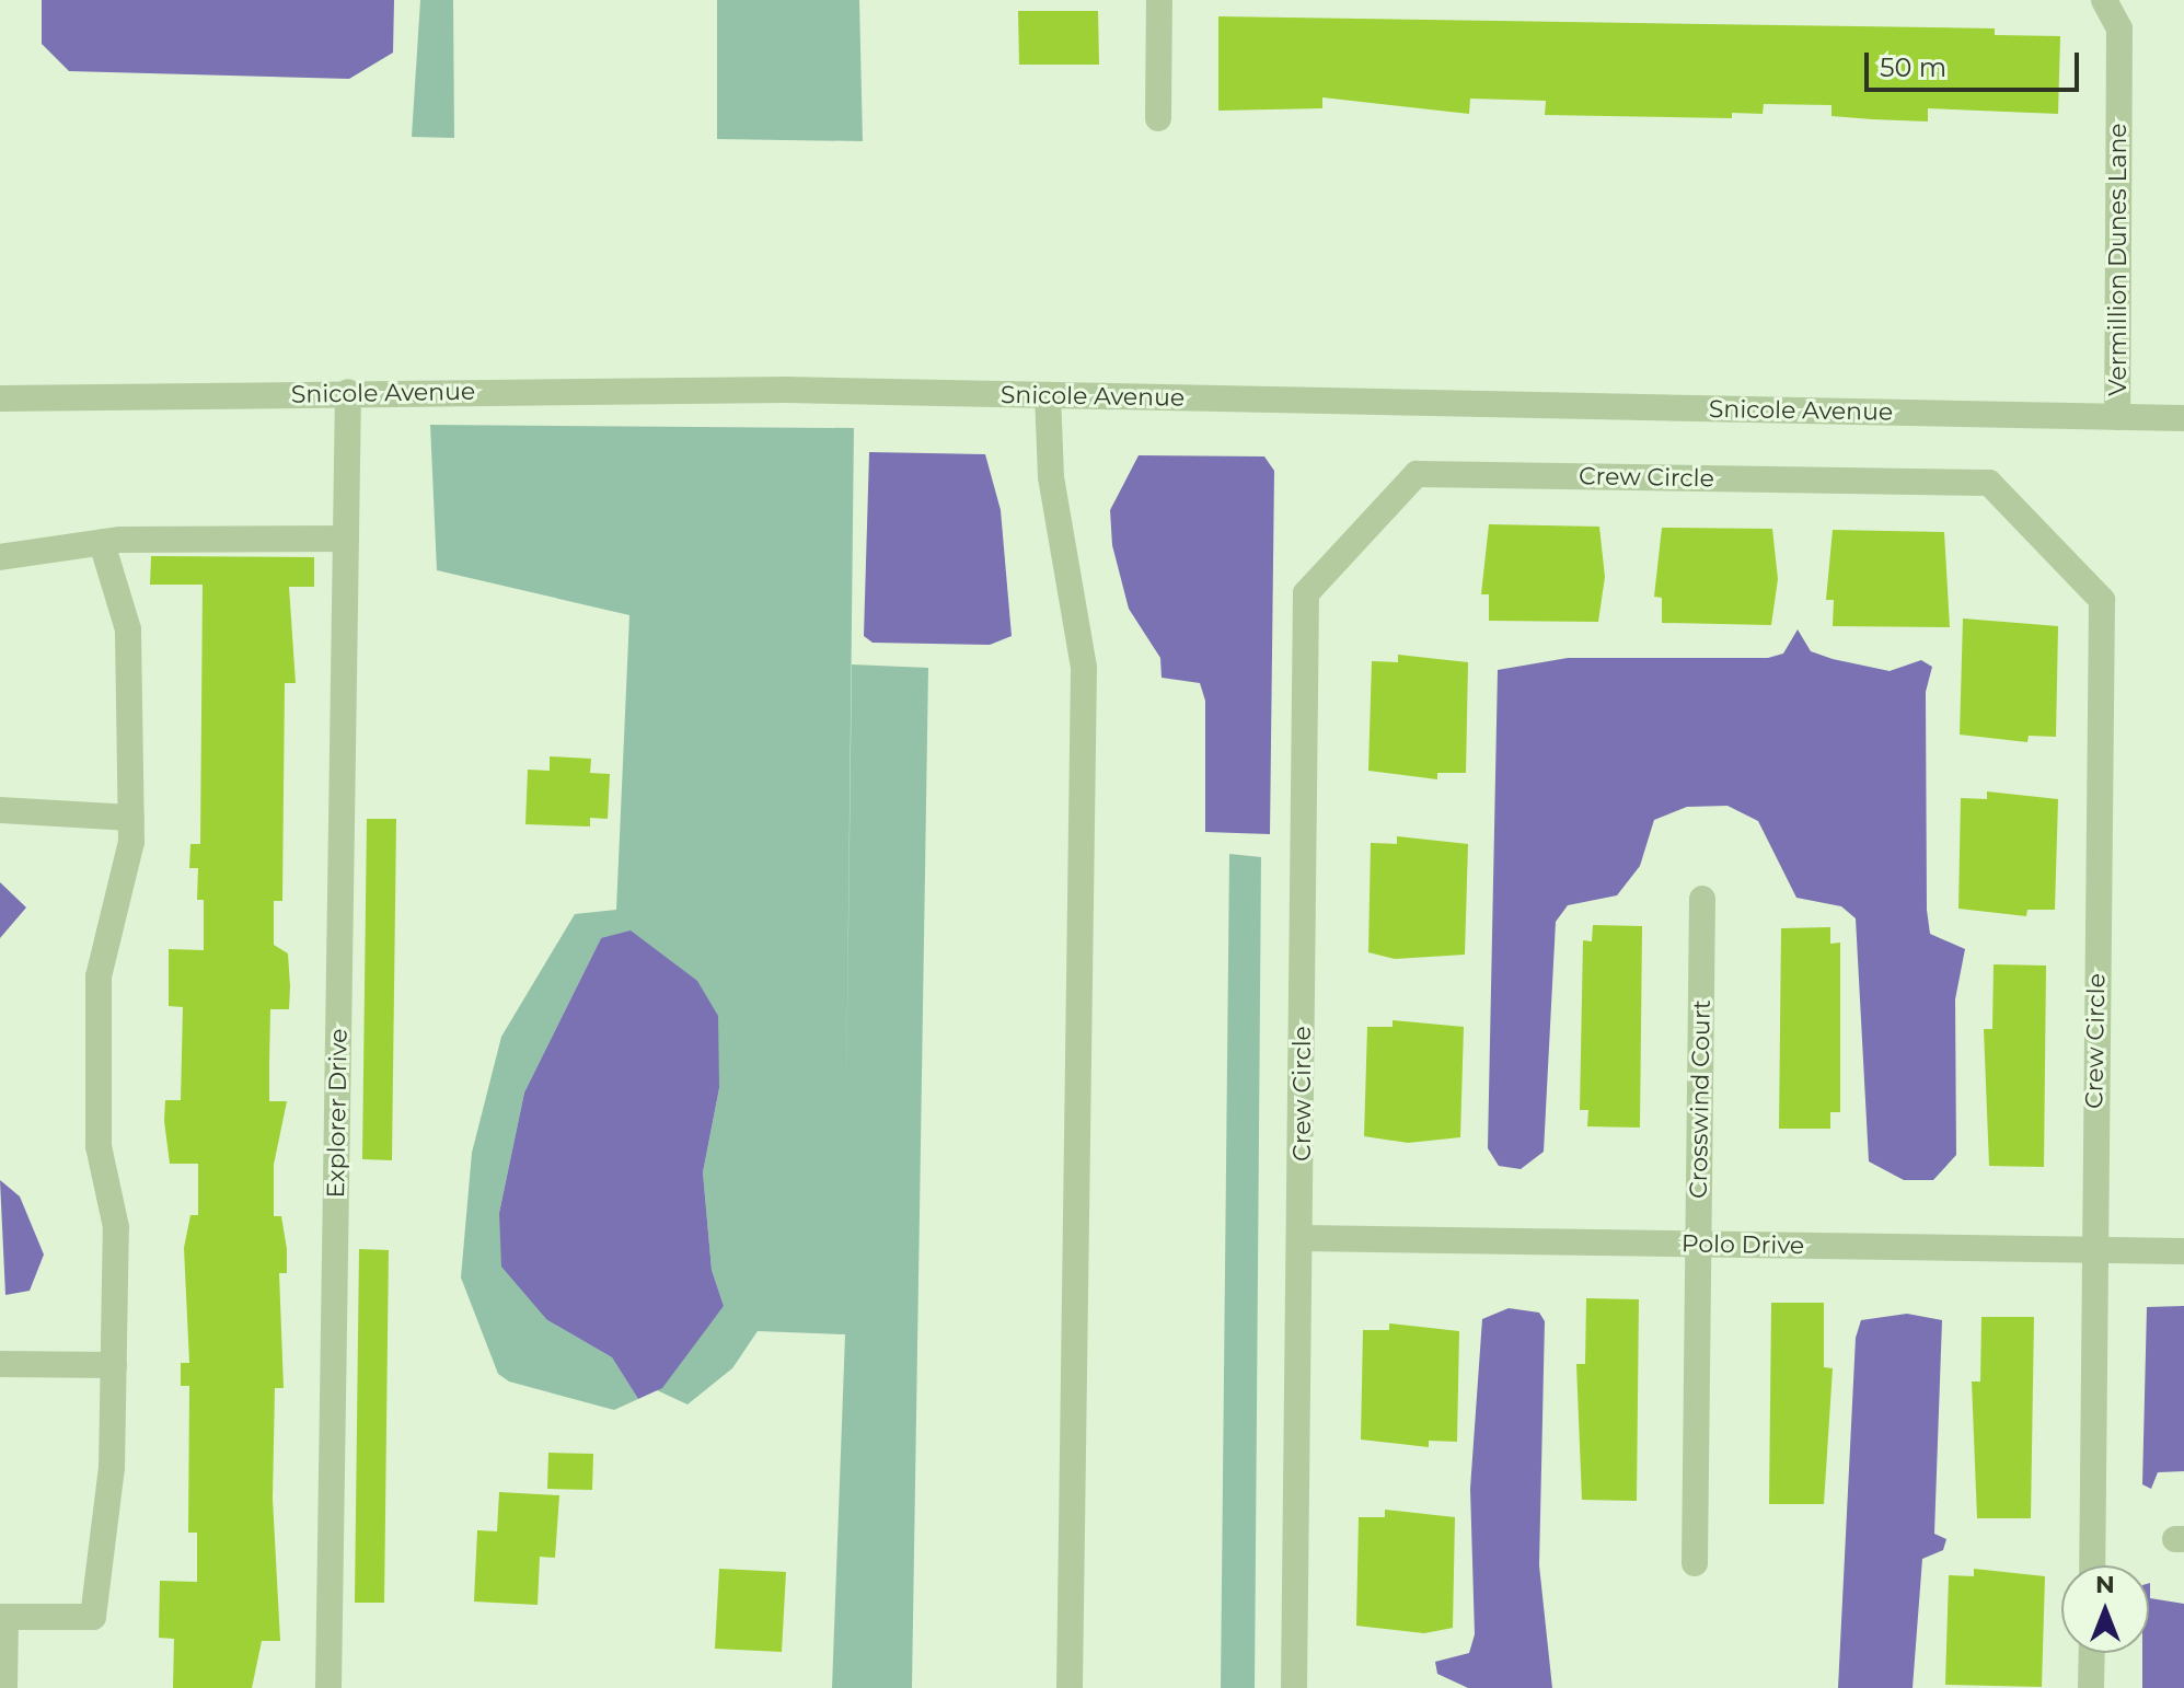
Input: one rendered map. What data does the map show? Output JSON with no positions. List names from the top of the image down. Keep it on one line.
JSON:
{"streets":{"street":["Vermillion Dunes Lane","Snicole Avenue","Crew Circle","Crosswind Court","Explorer Drive","Polo Drive"]},"crossings":[["Vermillion Dunes Lane","Snicole Avenue"],["Snicole Avenue","Explorer Drive"],["Crew Circle","Polo Drive"],["Crosswind Court","Polo Drive"]],"scale_bar":"50 m","north":"top"}
